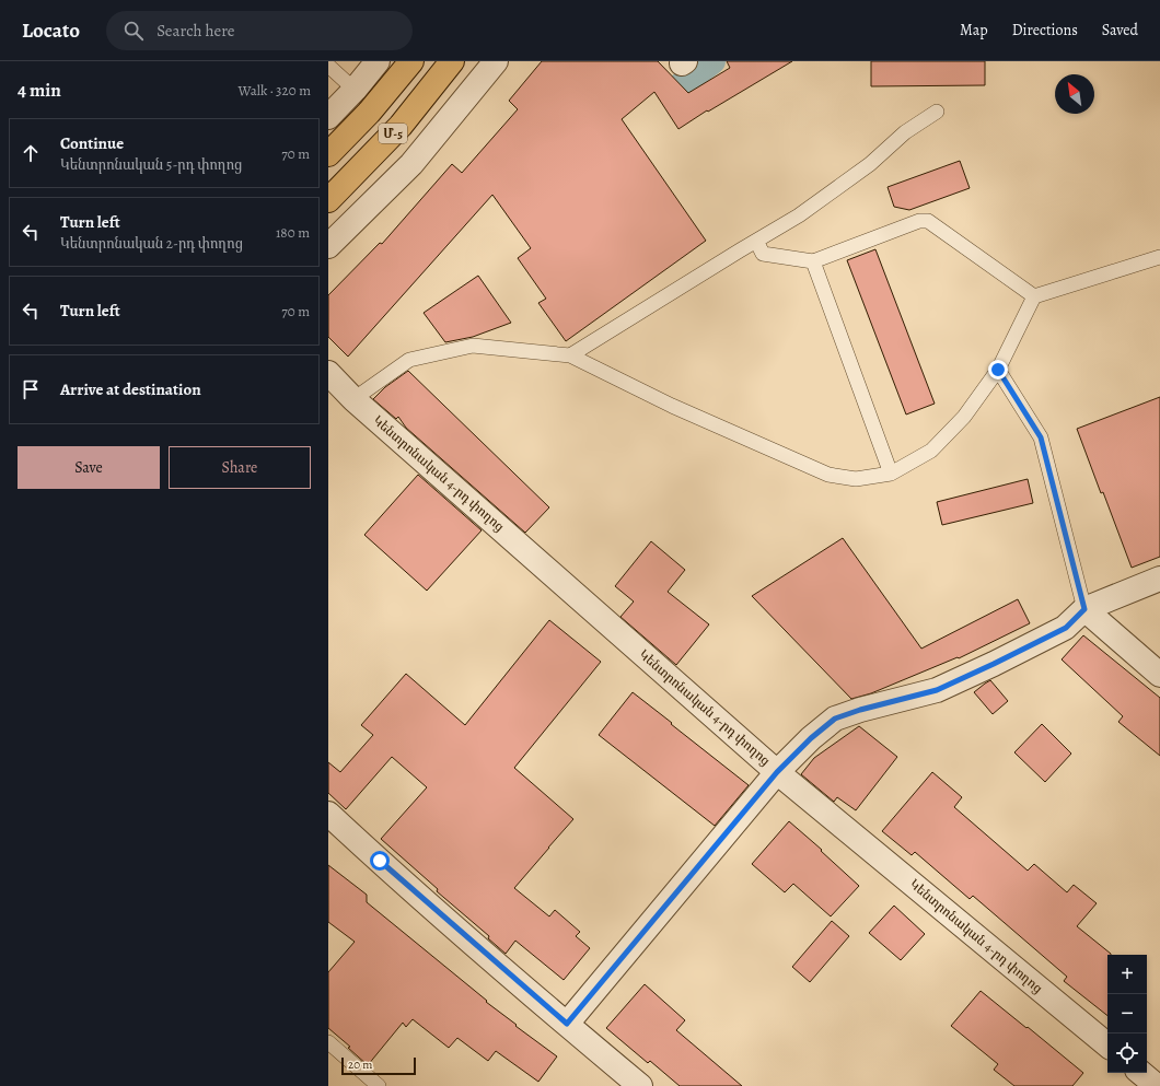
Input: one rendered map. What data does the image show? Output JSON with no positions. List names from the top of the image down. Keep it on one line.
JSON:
{"streets":{"highway":["Մ-5"],"street":["Կենտրոնական 4-րդ փողոց"]},"scale_bar":"20 m","north":"top left","page":{"header":"Locato","search":"Search here","nav":["Map","Directions","Saved"],"heading":["4 min","Walk · 320 m"],"list":[["Continue","Կենտրոնական 5-րդ փողոց","70 m"],["Turn left","Կենտրոնական 2-րդ փողոց","180 m"],["Turn left","70 m"],"Arrive at destination"],"buttons":["Save","Share"],"map_buttons":["+","−"],"scale":"20 m"}}
